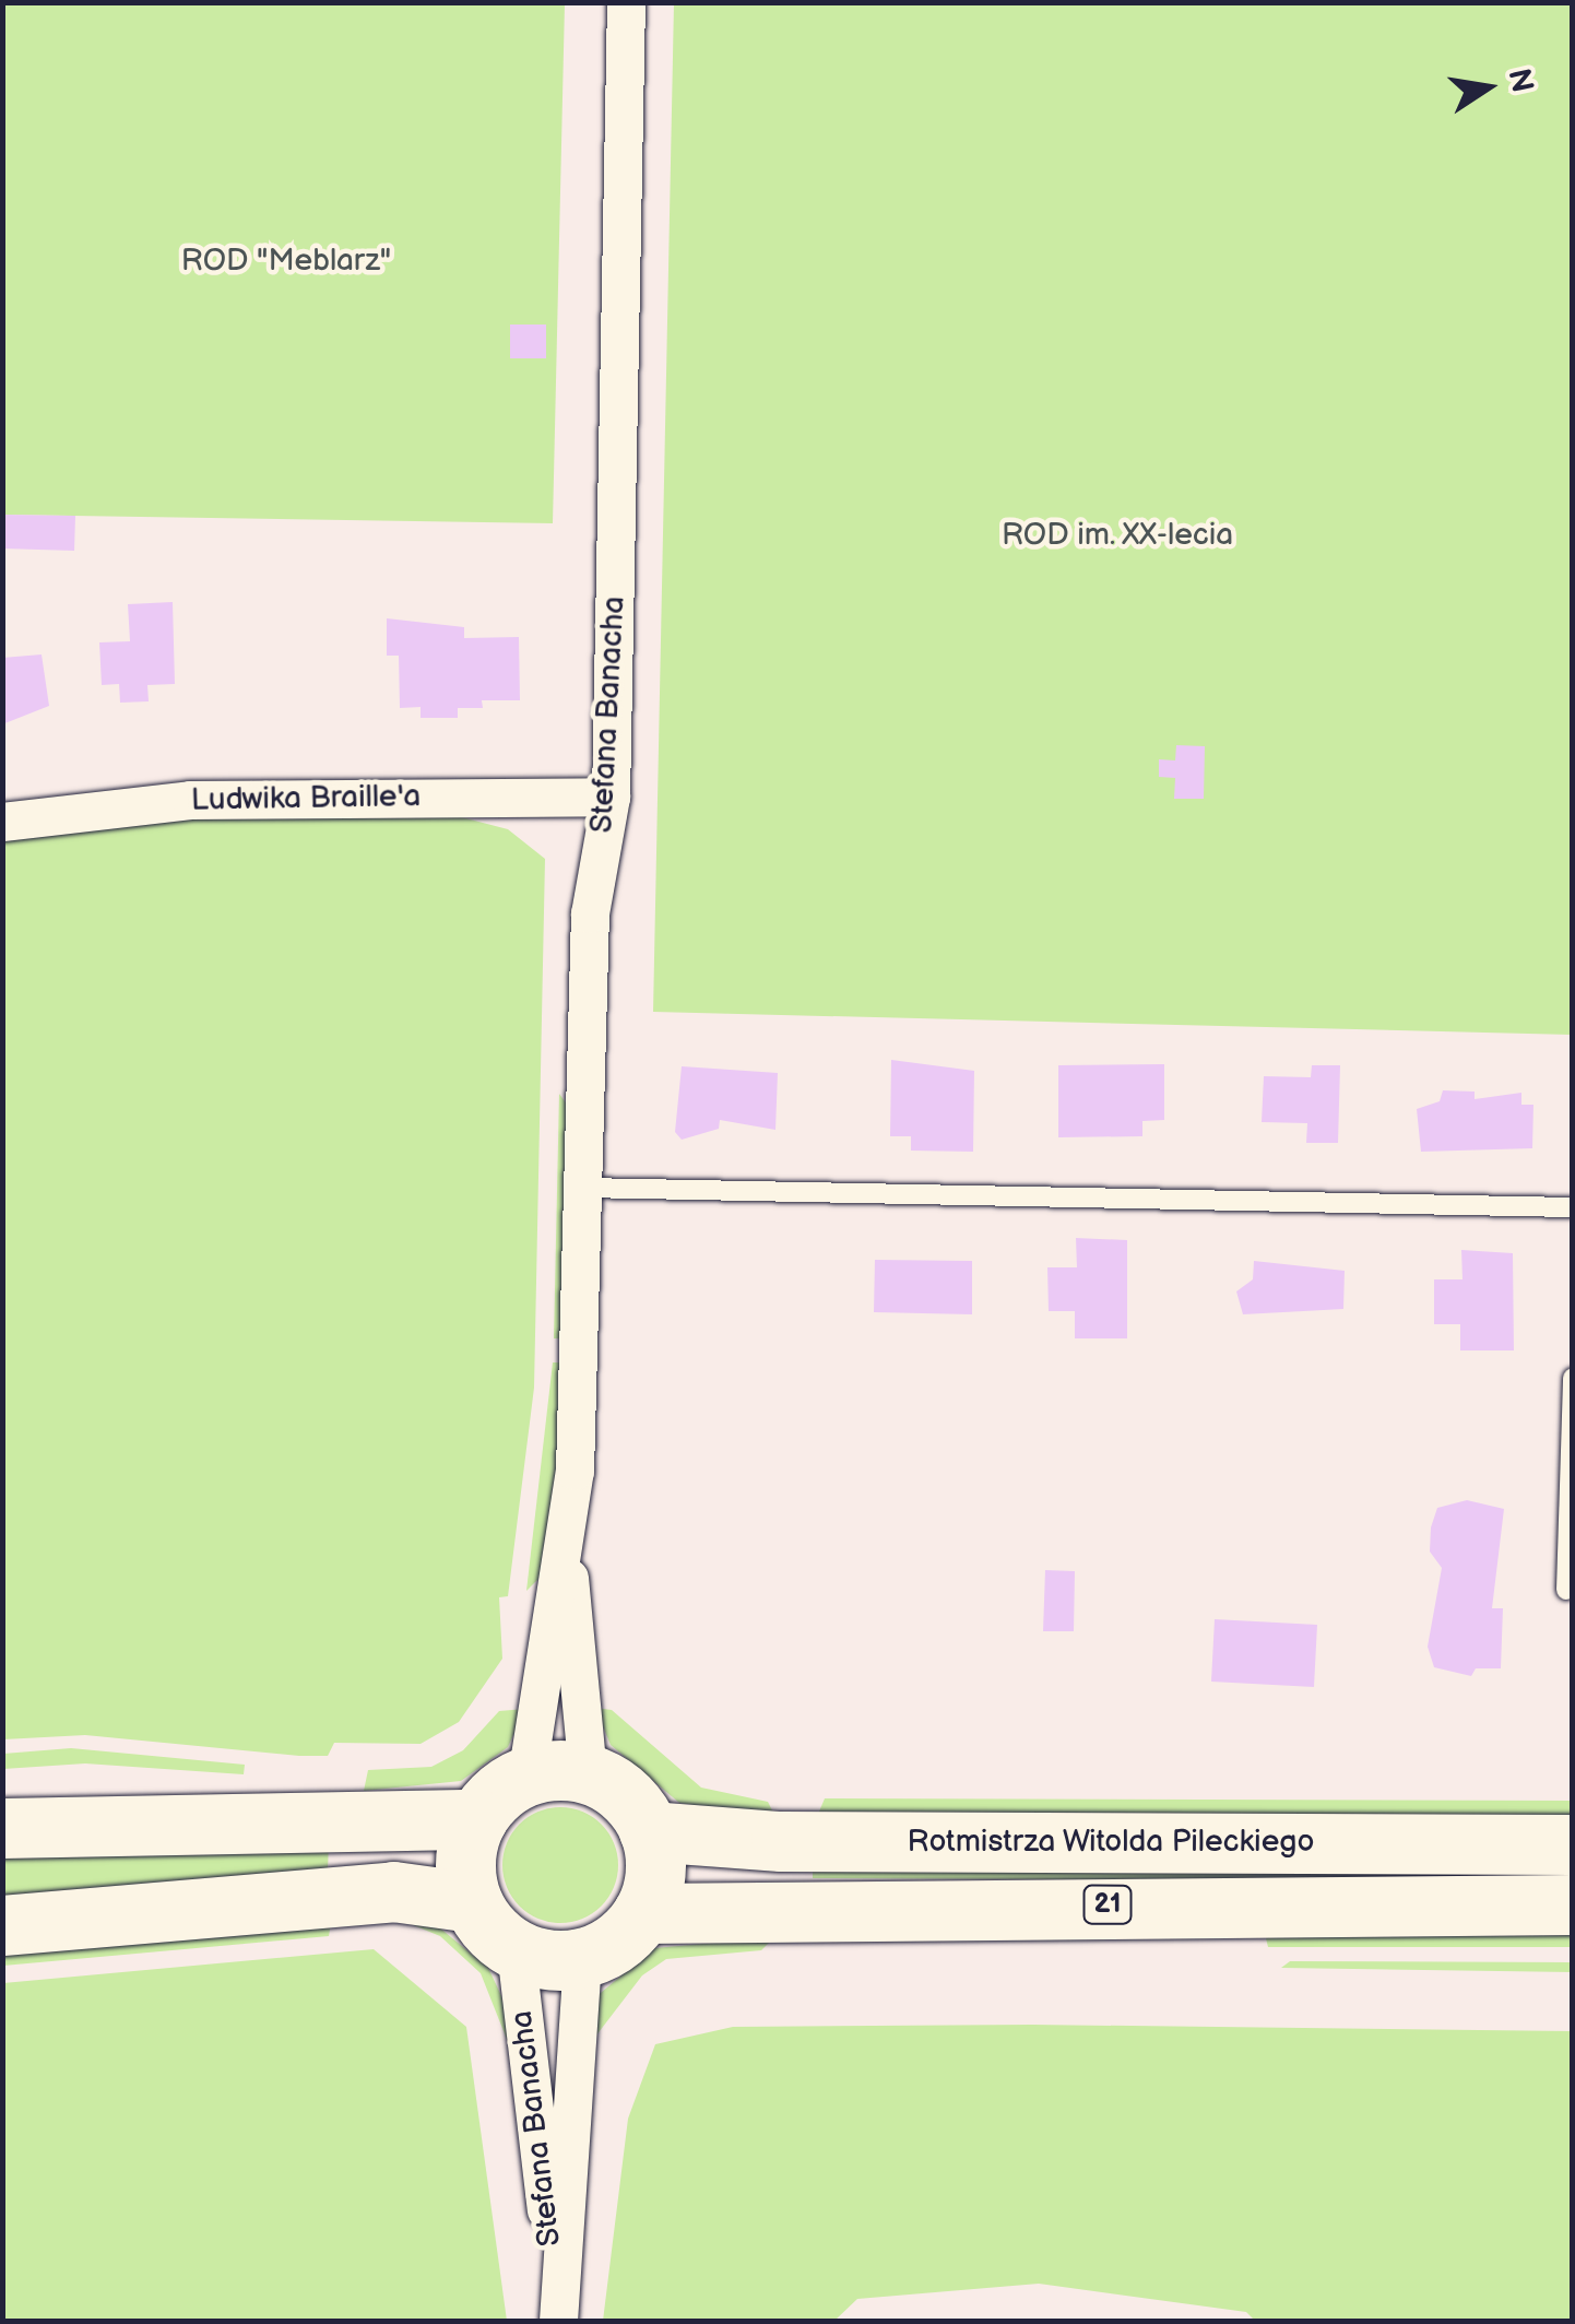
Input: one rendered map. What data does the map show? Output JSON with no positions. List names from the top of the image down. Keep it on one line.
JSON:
{"streets":{"main road":["Rotmistrza Witolda Pileckiego","21"],"street":["Stefana Banacha","Ludwika Braille'a"]},"crossings":[["Stefana Banacha","Ludwika Braille'a"],["Stefana Banacha","Rotmistrza Witolda Pileckiego"]],"parks":["ROD \"Meblarz\"","ROD im. XX-lecia"],"north":"right"}
